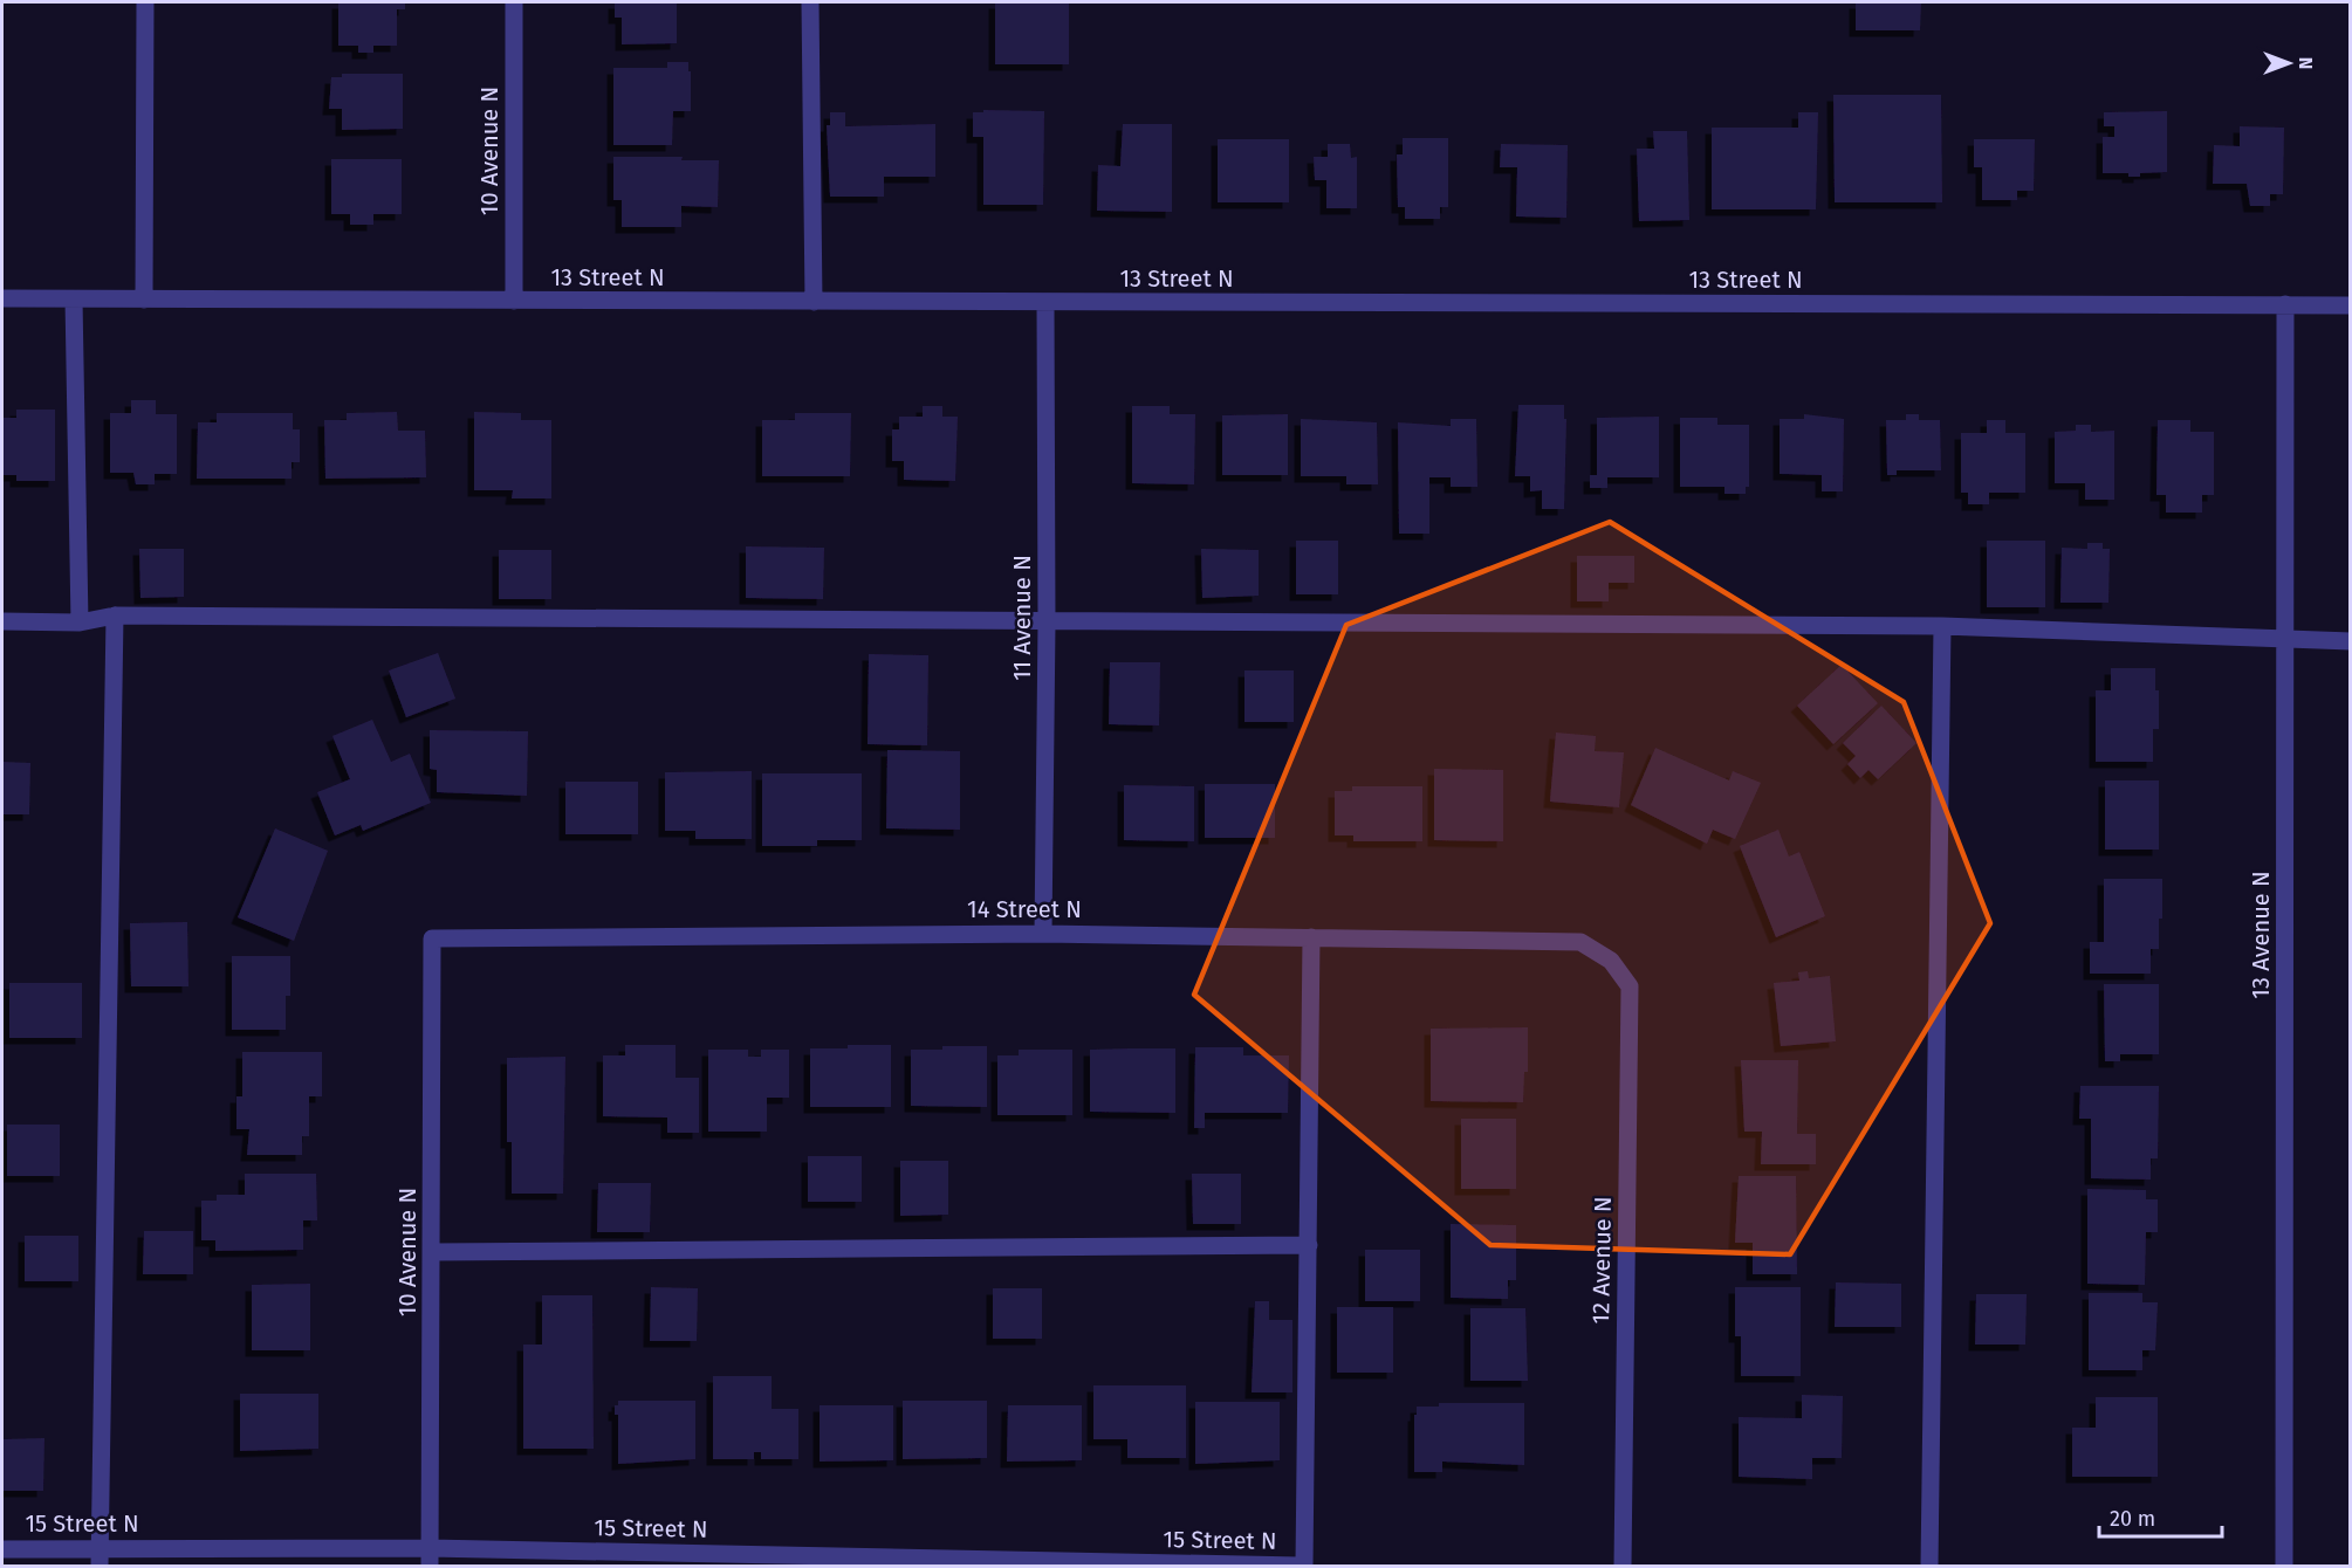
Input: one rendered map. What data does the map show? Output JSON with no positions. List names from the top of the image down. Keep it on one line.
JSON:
{"streets":{"street":["10 Avenue N","13 Street N","11 Avenue N","14 Street N","13 Avenue N","12 Avenue N","15 Street N"]},"crossings":[["10 Avenue N","13 Street N"],["10 Avenue N","14 Street N"],["10 Avenue N","15 Street N"],["13 Street N","11 Avenue N"],["13 Street N","13 Avenue N"],["11 Avenue N","14 Street N"],["14 Street N","12 Avenue N"]],"scale_bar":"20 m","north":"right"}
